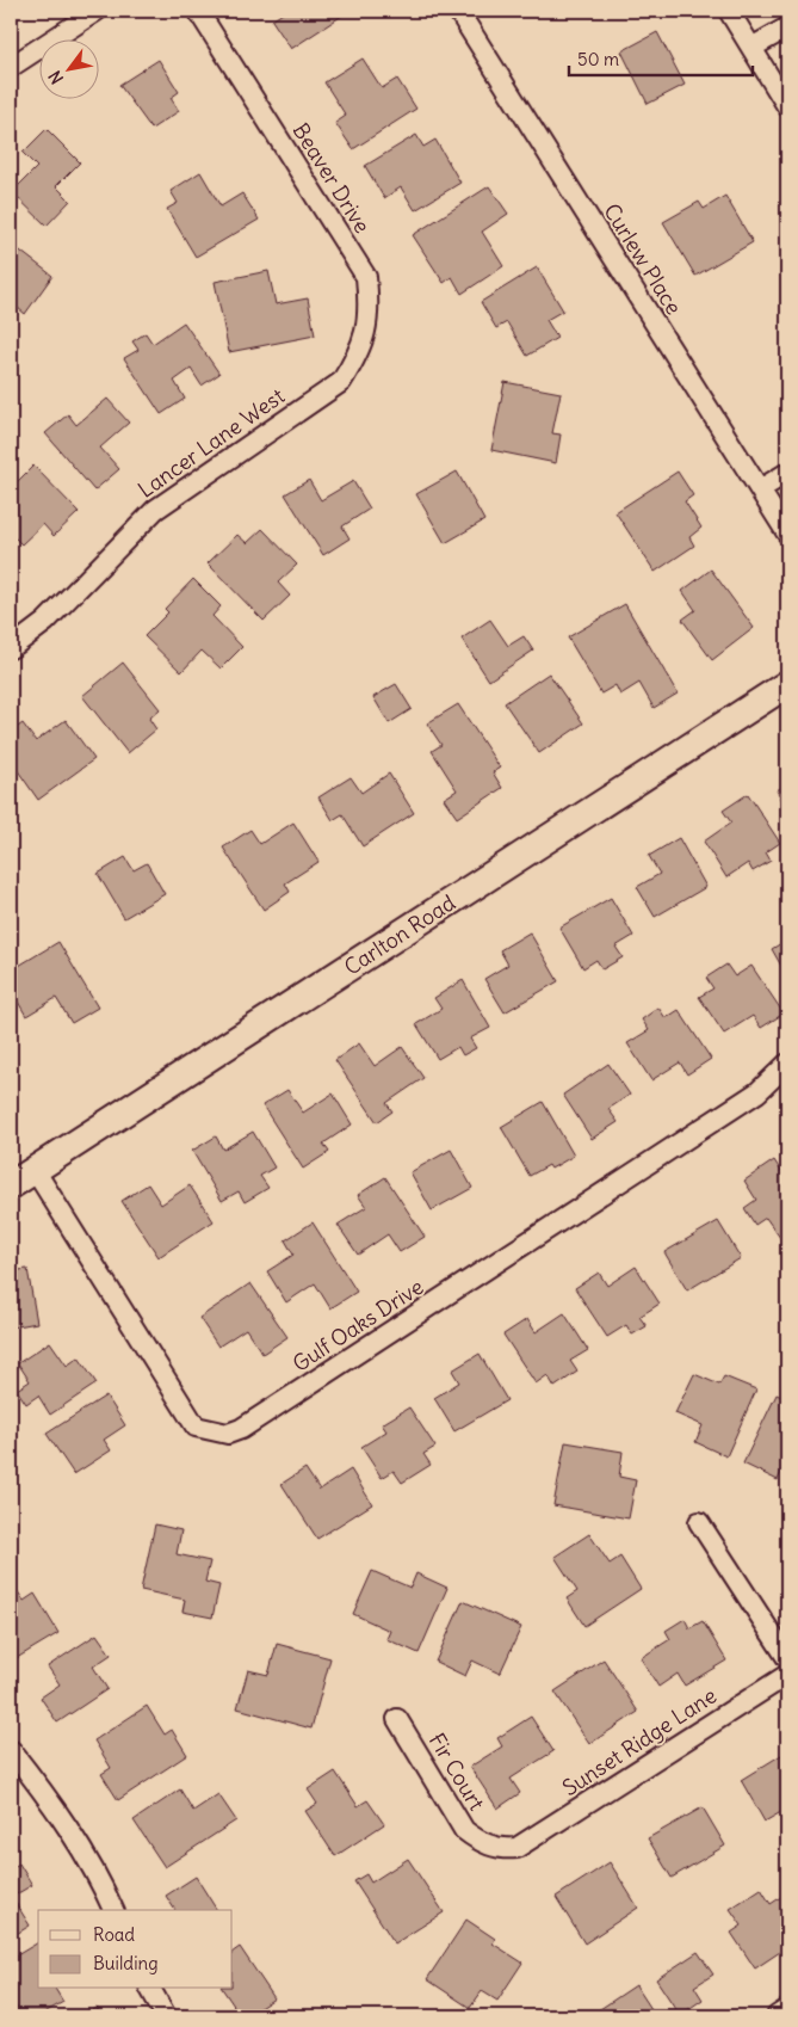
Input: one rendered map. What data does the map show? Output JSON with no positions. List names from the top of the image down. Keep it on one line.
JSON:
{"streets":{"street":["Beaver Drive","Curlew Place","Lancer Lane West","Carlton Road","Gulf Oaks Drive","Sunset Ridge Lane","Fir Court"]},"crossings":[["Beaver Drive","Lancer Lane West"],["Carlton Road","Gulf Oaks Drive"],["Sunset Ridge Lane","Fir Court"]],"legend":["Road","Building"],"scale_bar":"50 m","north":"bottom left"}
